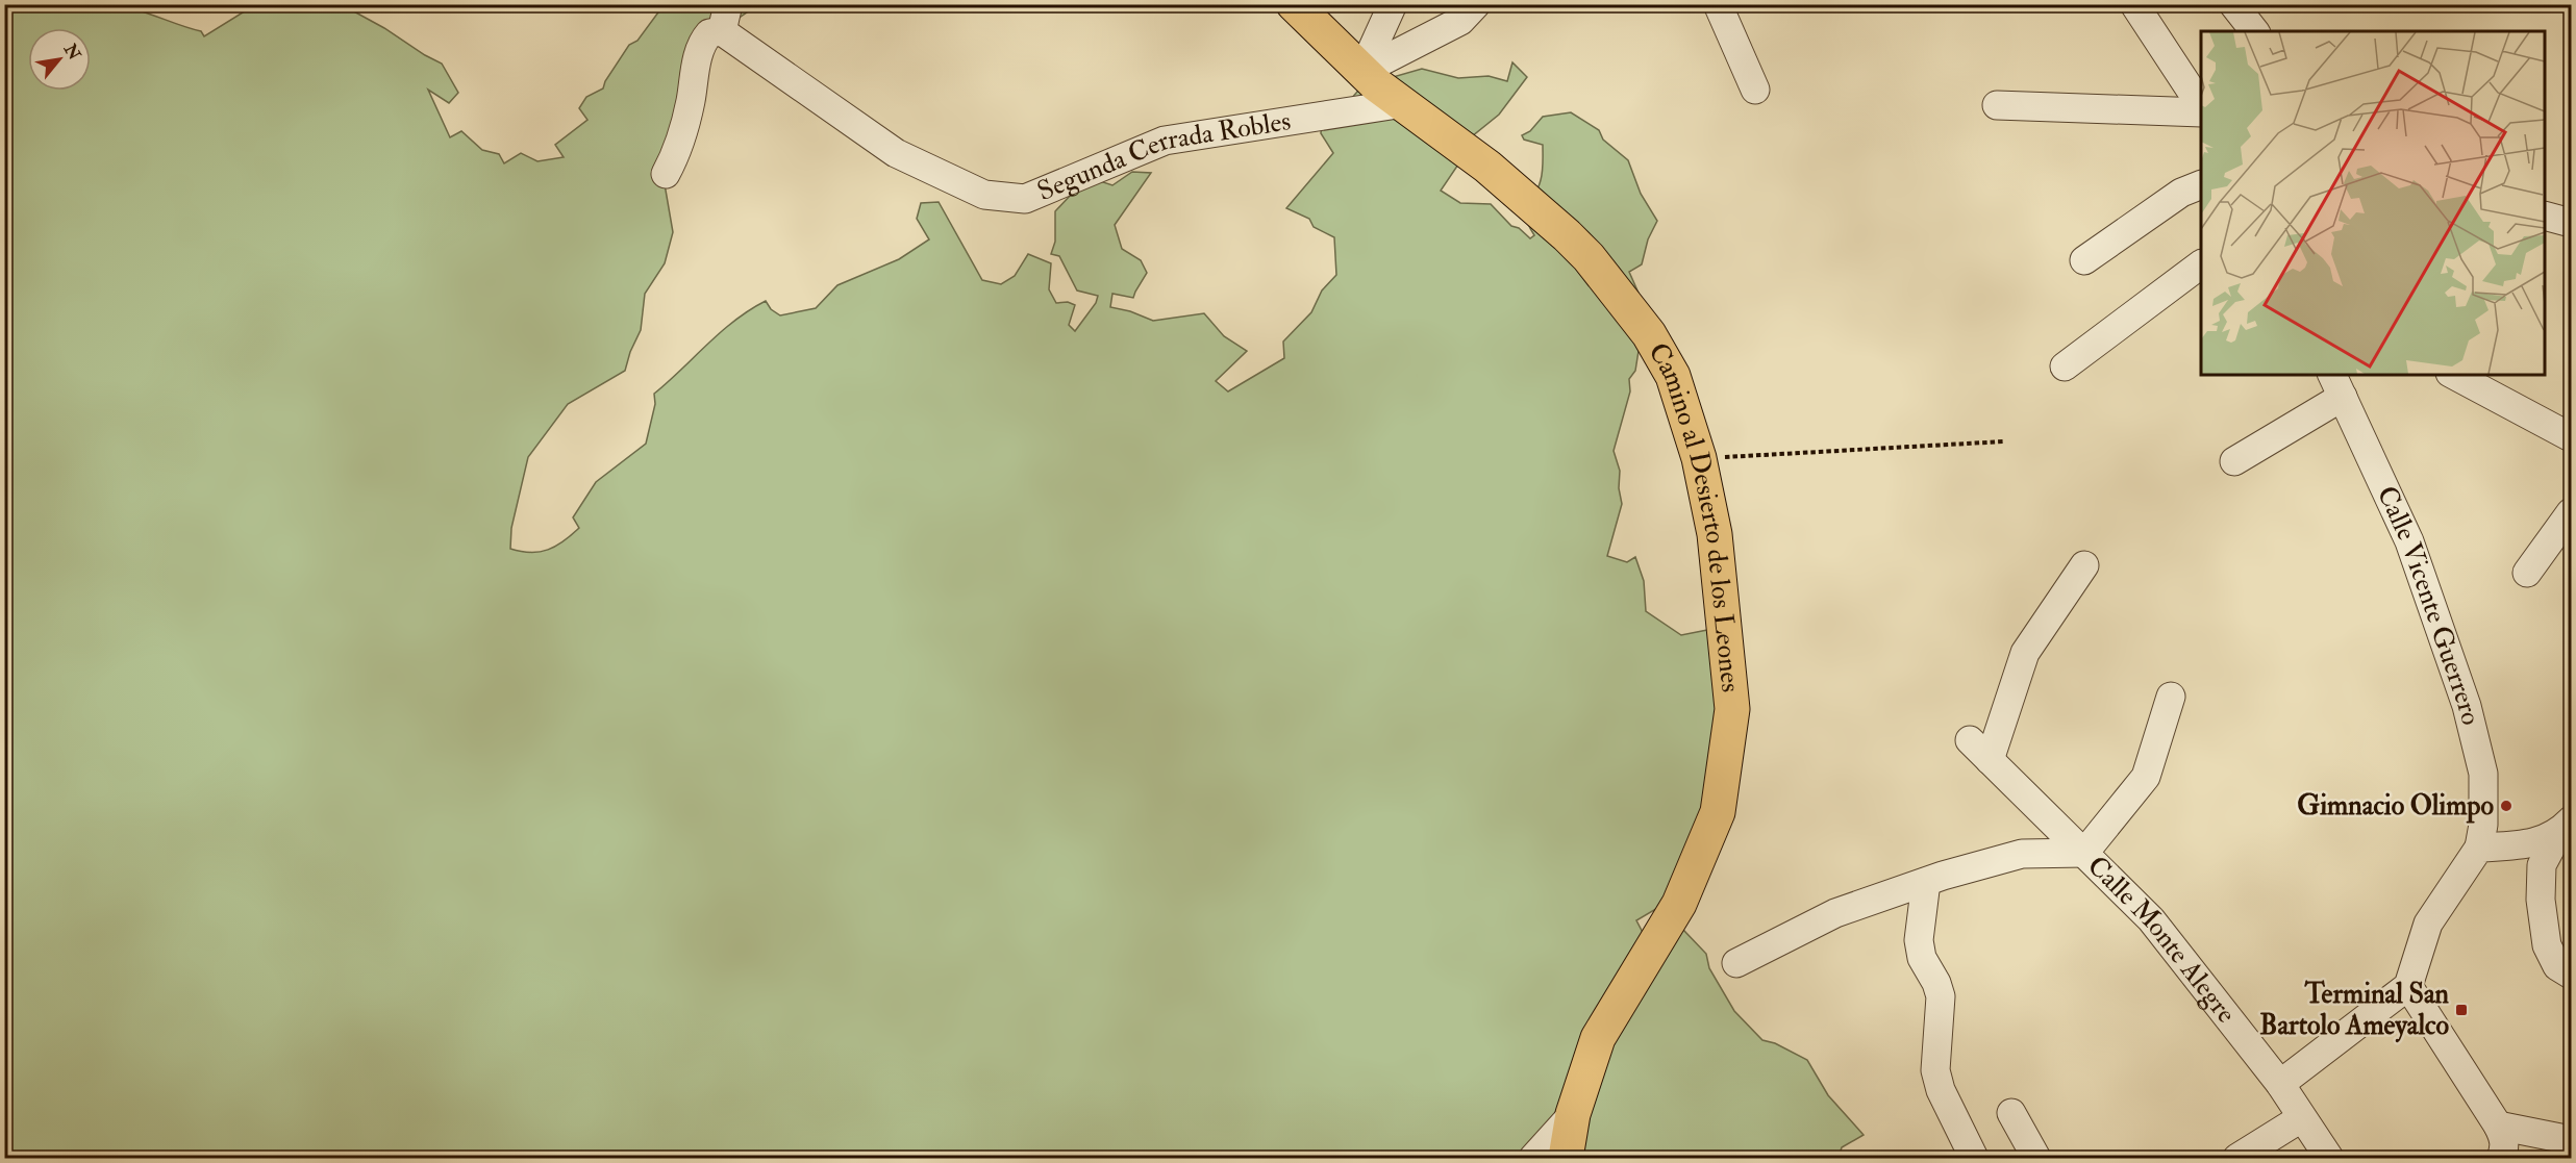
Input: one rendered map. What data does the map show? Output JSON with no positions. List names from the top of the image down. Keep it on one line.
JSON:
{"streets":{"main road":["Camino al Desierto de los Leones"],"street":["Segunda Cerrada Robles","Calle Vicente Guerrero","Calle Monte Alegre"]},"crossings":[["Segunda Cerrada Robles","Camino al Desierto de los Leones"]],"places":{"other":["Gimnacio Olimpo"],"transit":["Terminal San Bartolo Ameyalco"]},"north":"top right"}
